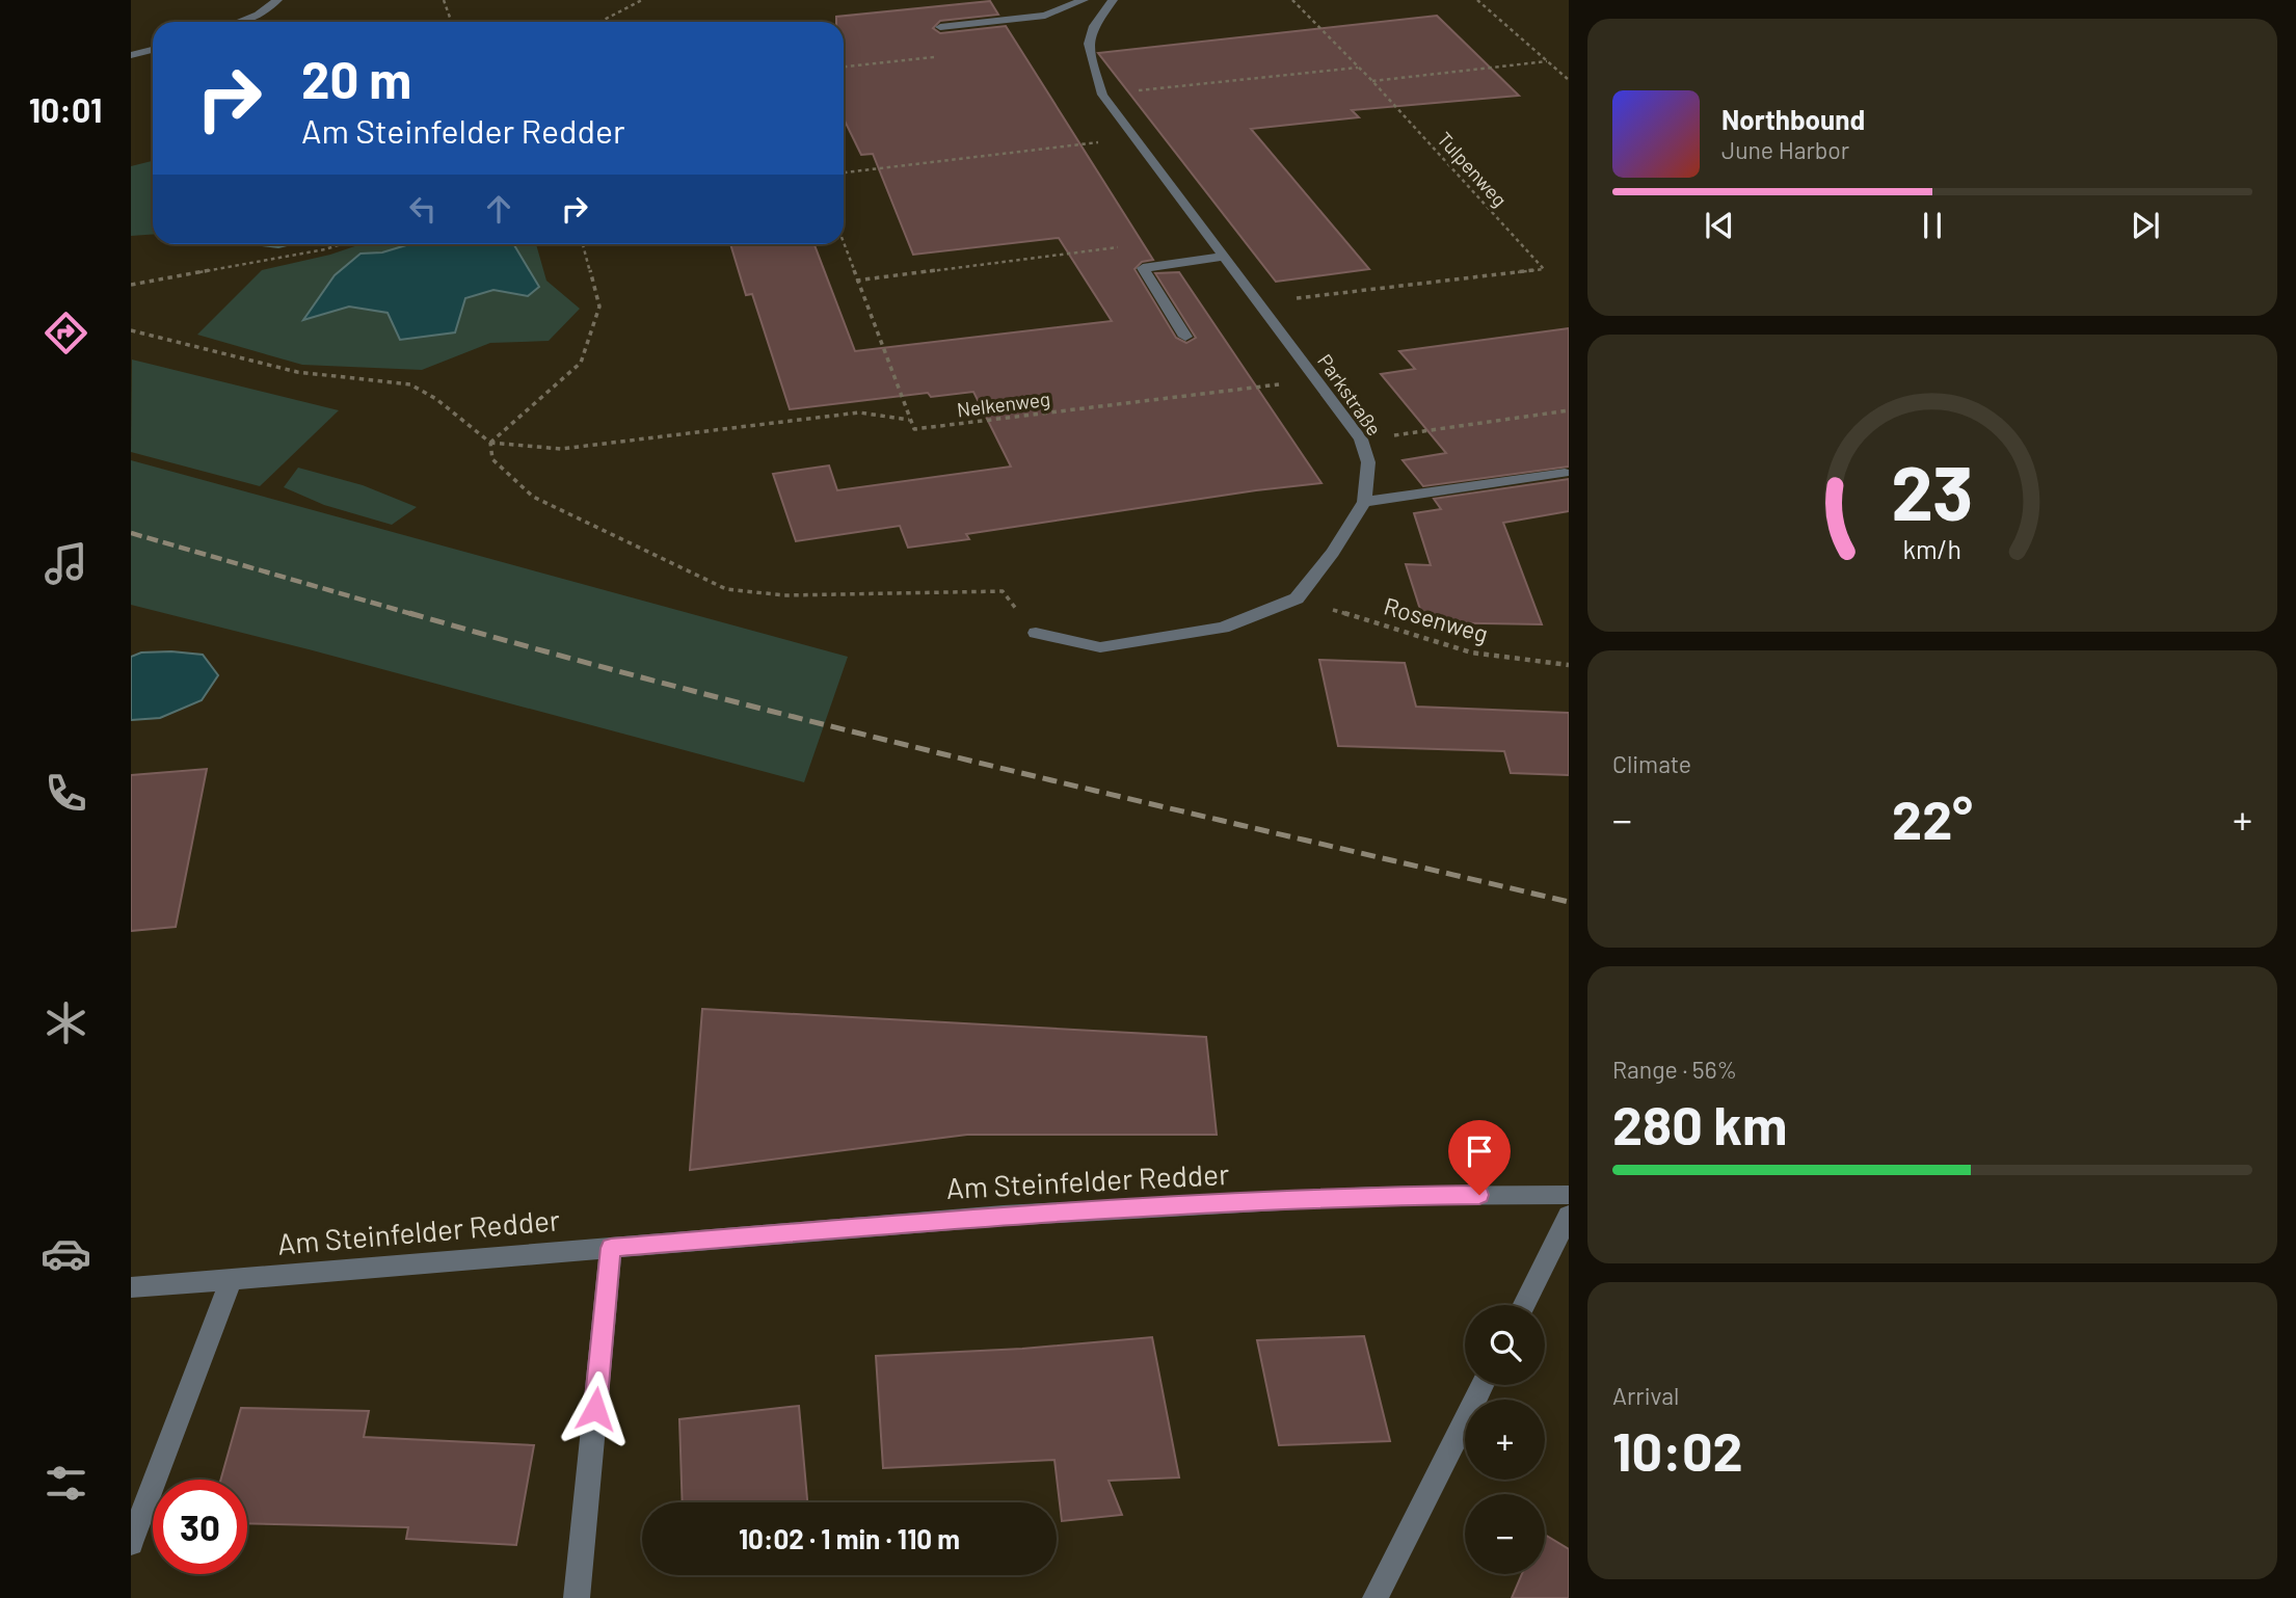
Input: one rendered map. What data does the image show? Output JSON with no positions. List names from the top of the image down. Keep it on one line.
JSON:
{"streets":{"street":["Parkstraße","Am Steinfelder Redder"],"path":["Tulpenweg","Nelkenweg","Rosenweg"]},"crossings":[["Tulpenweg","Parkstraße"],["Parkstraße","Nelkenweg"],["Parkstraße","Rosenweg"]],"page":{"tabs":"10:01","turn":["20 m","Am Steinfelder Redder"],"song":["Northbound","June Harbor"],"tile":["Climate",["Range · 56%","280 km"],["Arrival","10:02"]],"heat":["−","22°","+"],"map_buttons":["+","−"],"limit":"30","trip":"10:02 · 1 min · 110 m","gauge":["23","km/h"]}}
